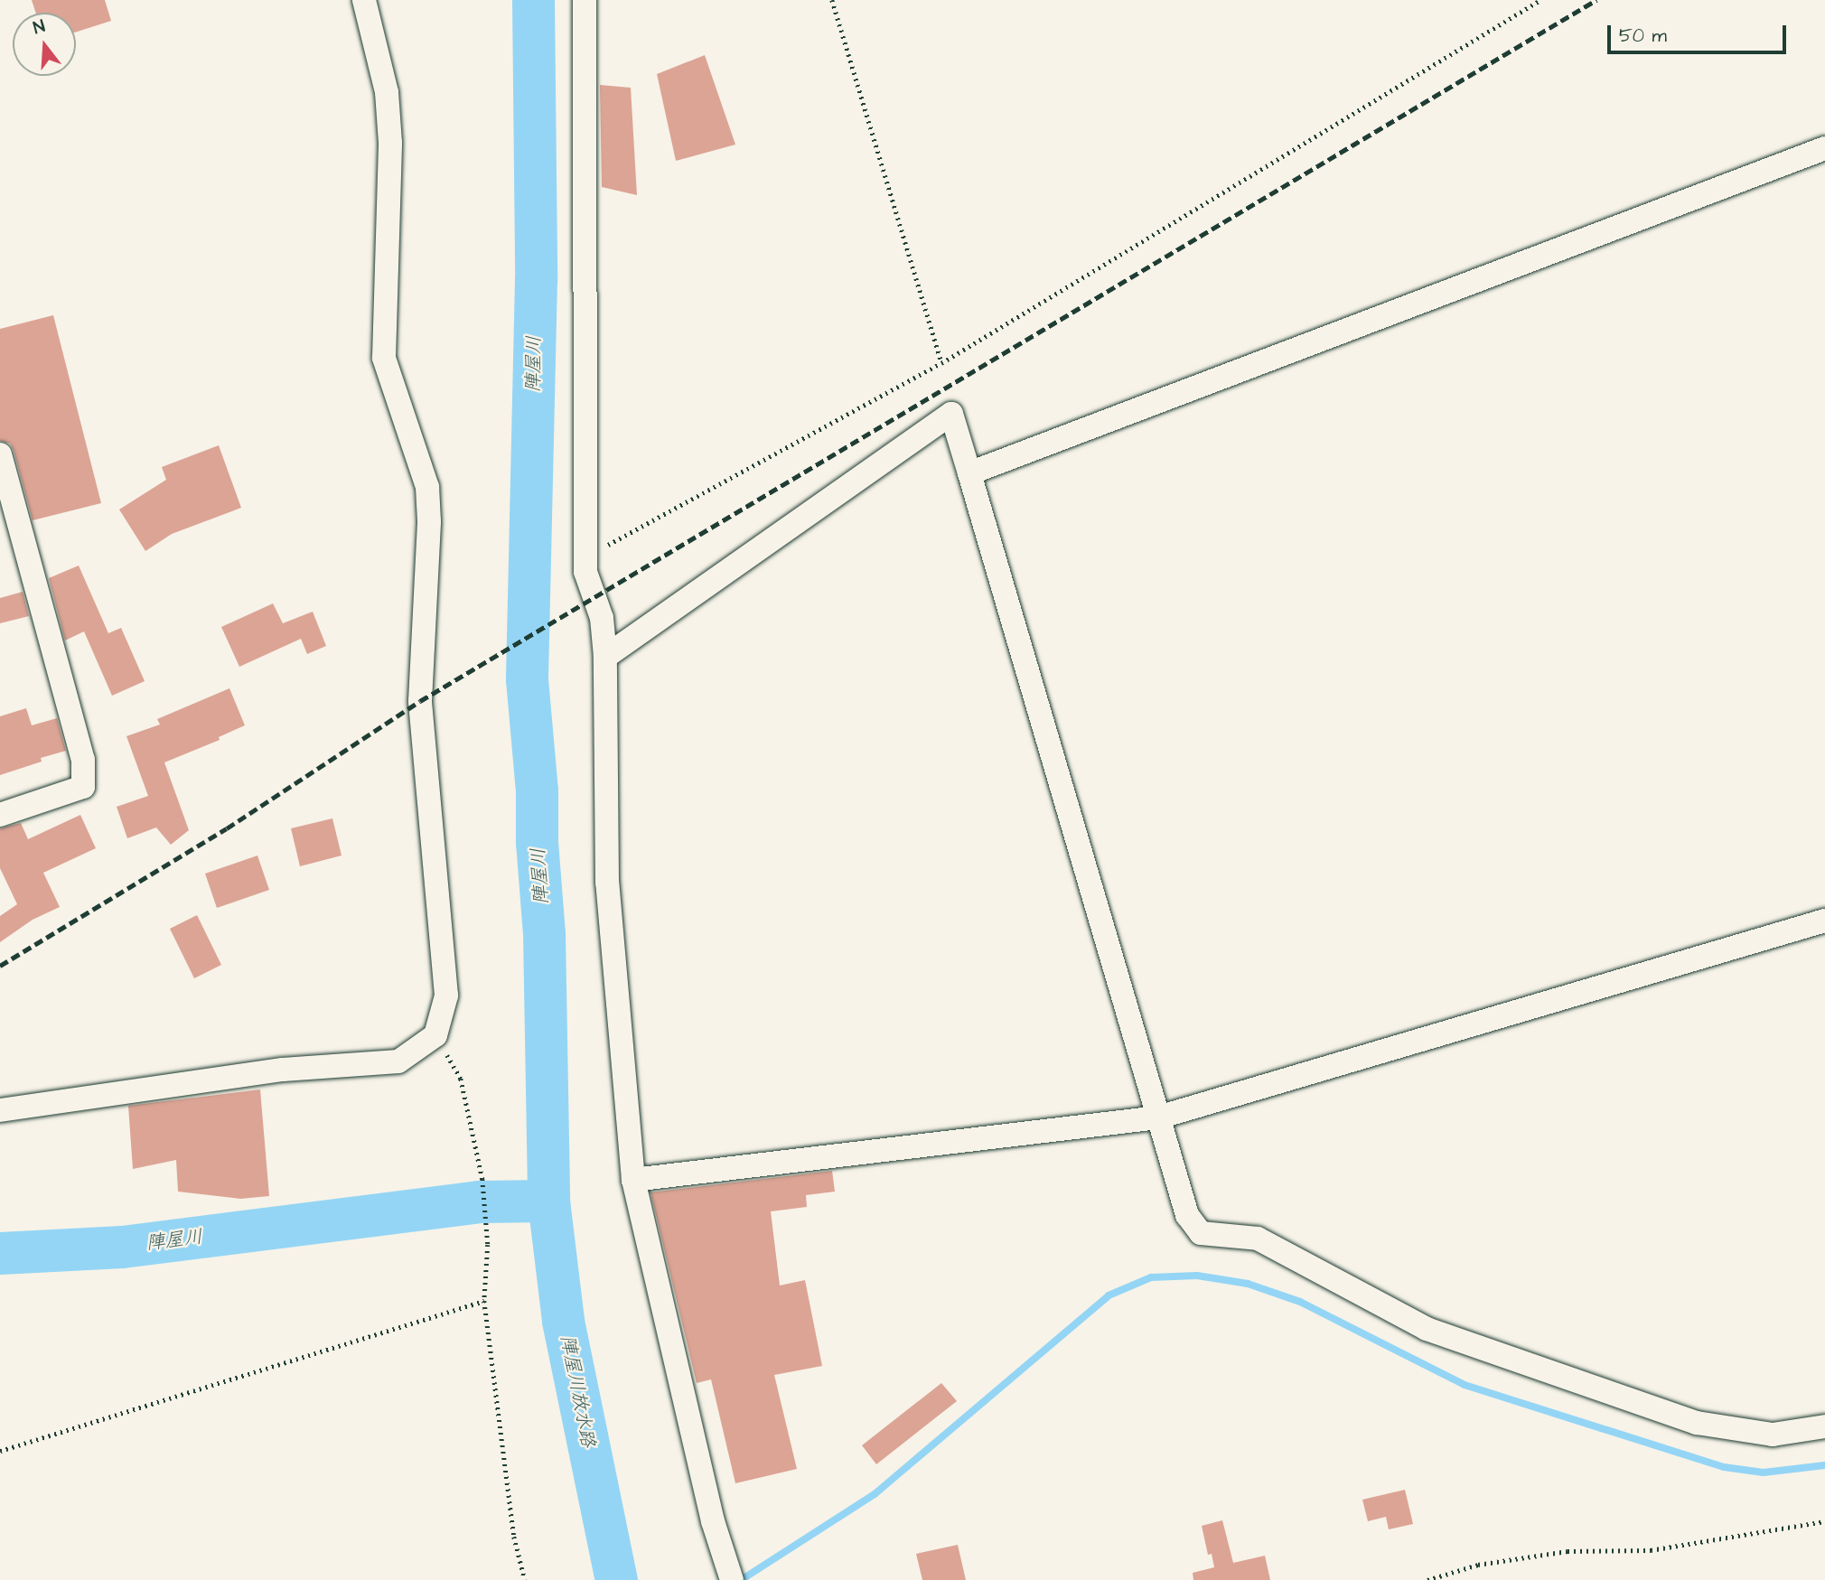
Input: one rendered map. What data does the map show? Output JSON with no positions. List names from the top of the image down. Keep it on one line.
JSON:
{"water":["陣屋川","陣屋川放水路"],"scale_bar":"50 m","north":"top"}
